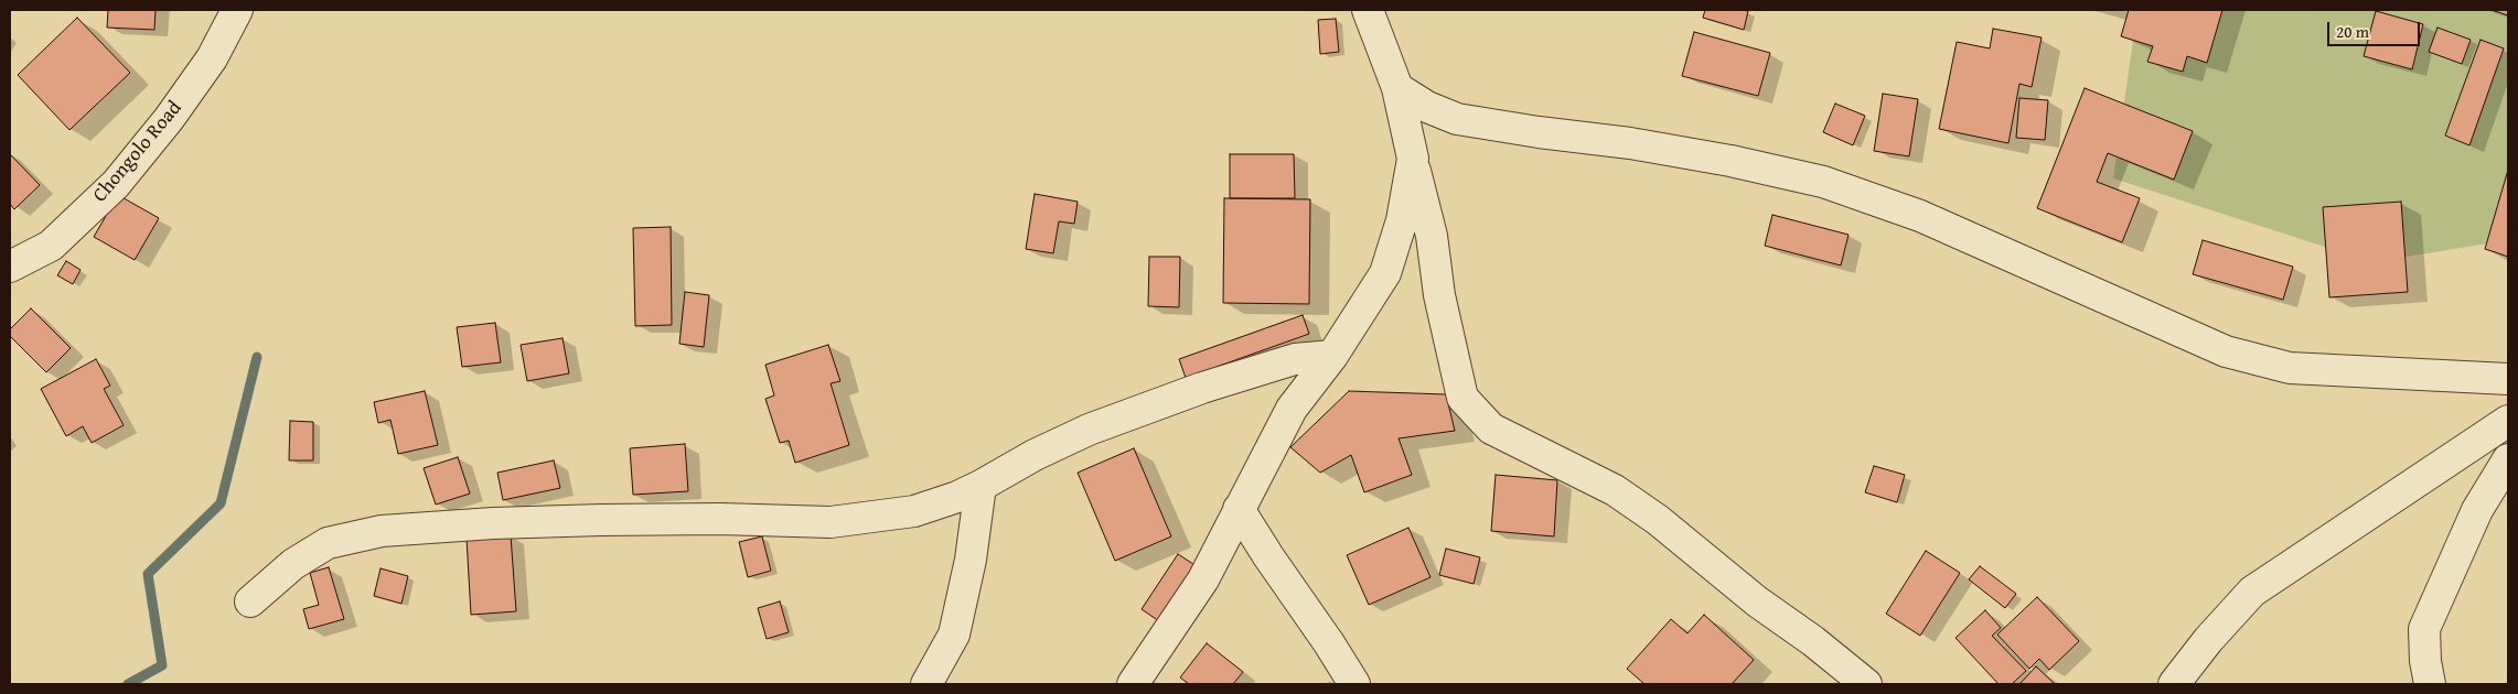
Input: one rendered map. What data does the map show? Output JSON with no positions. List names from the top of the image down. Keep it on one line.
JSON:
{"streets":{"street":["Chongolo Road"]},"scale_bar":"20 m"}
